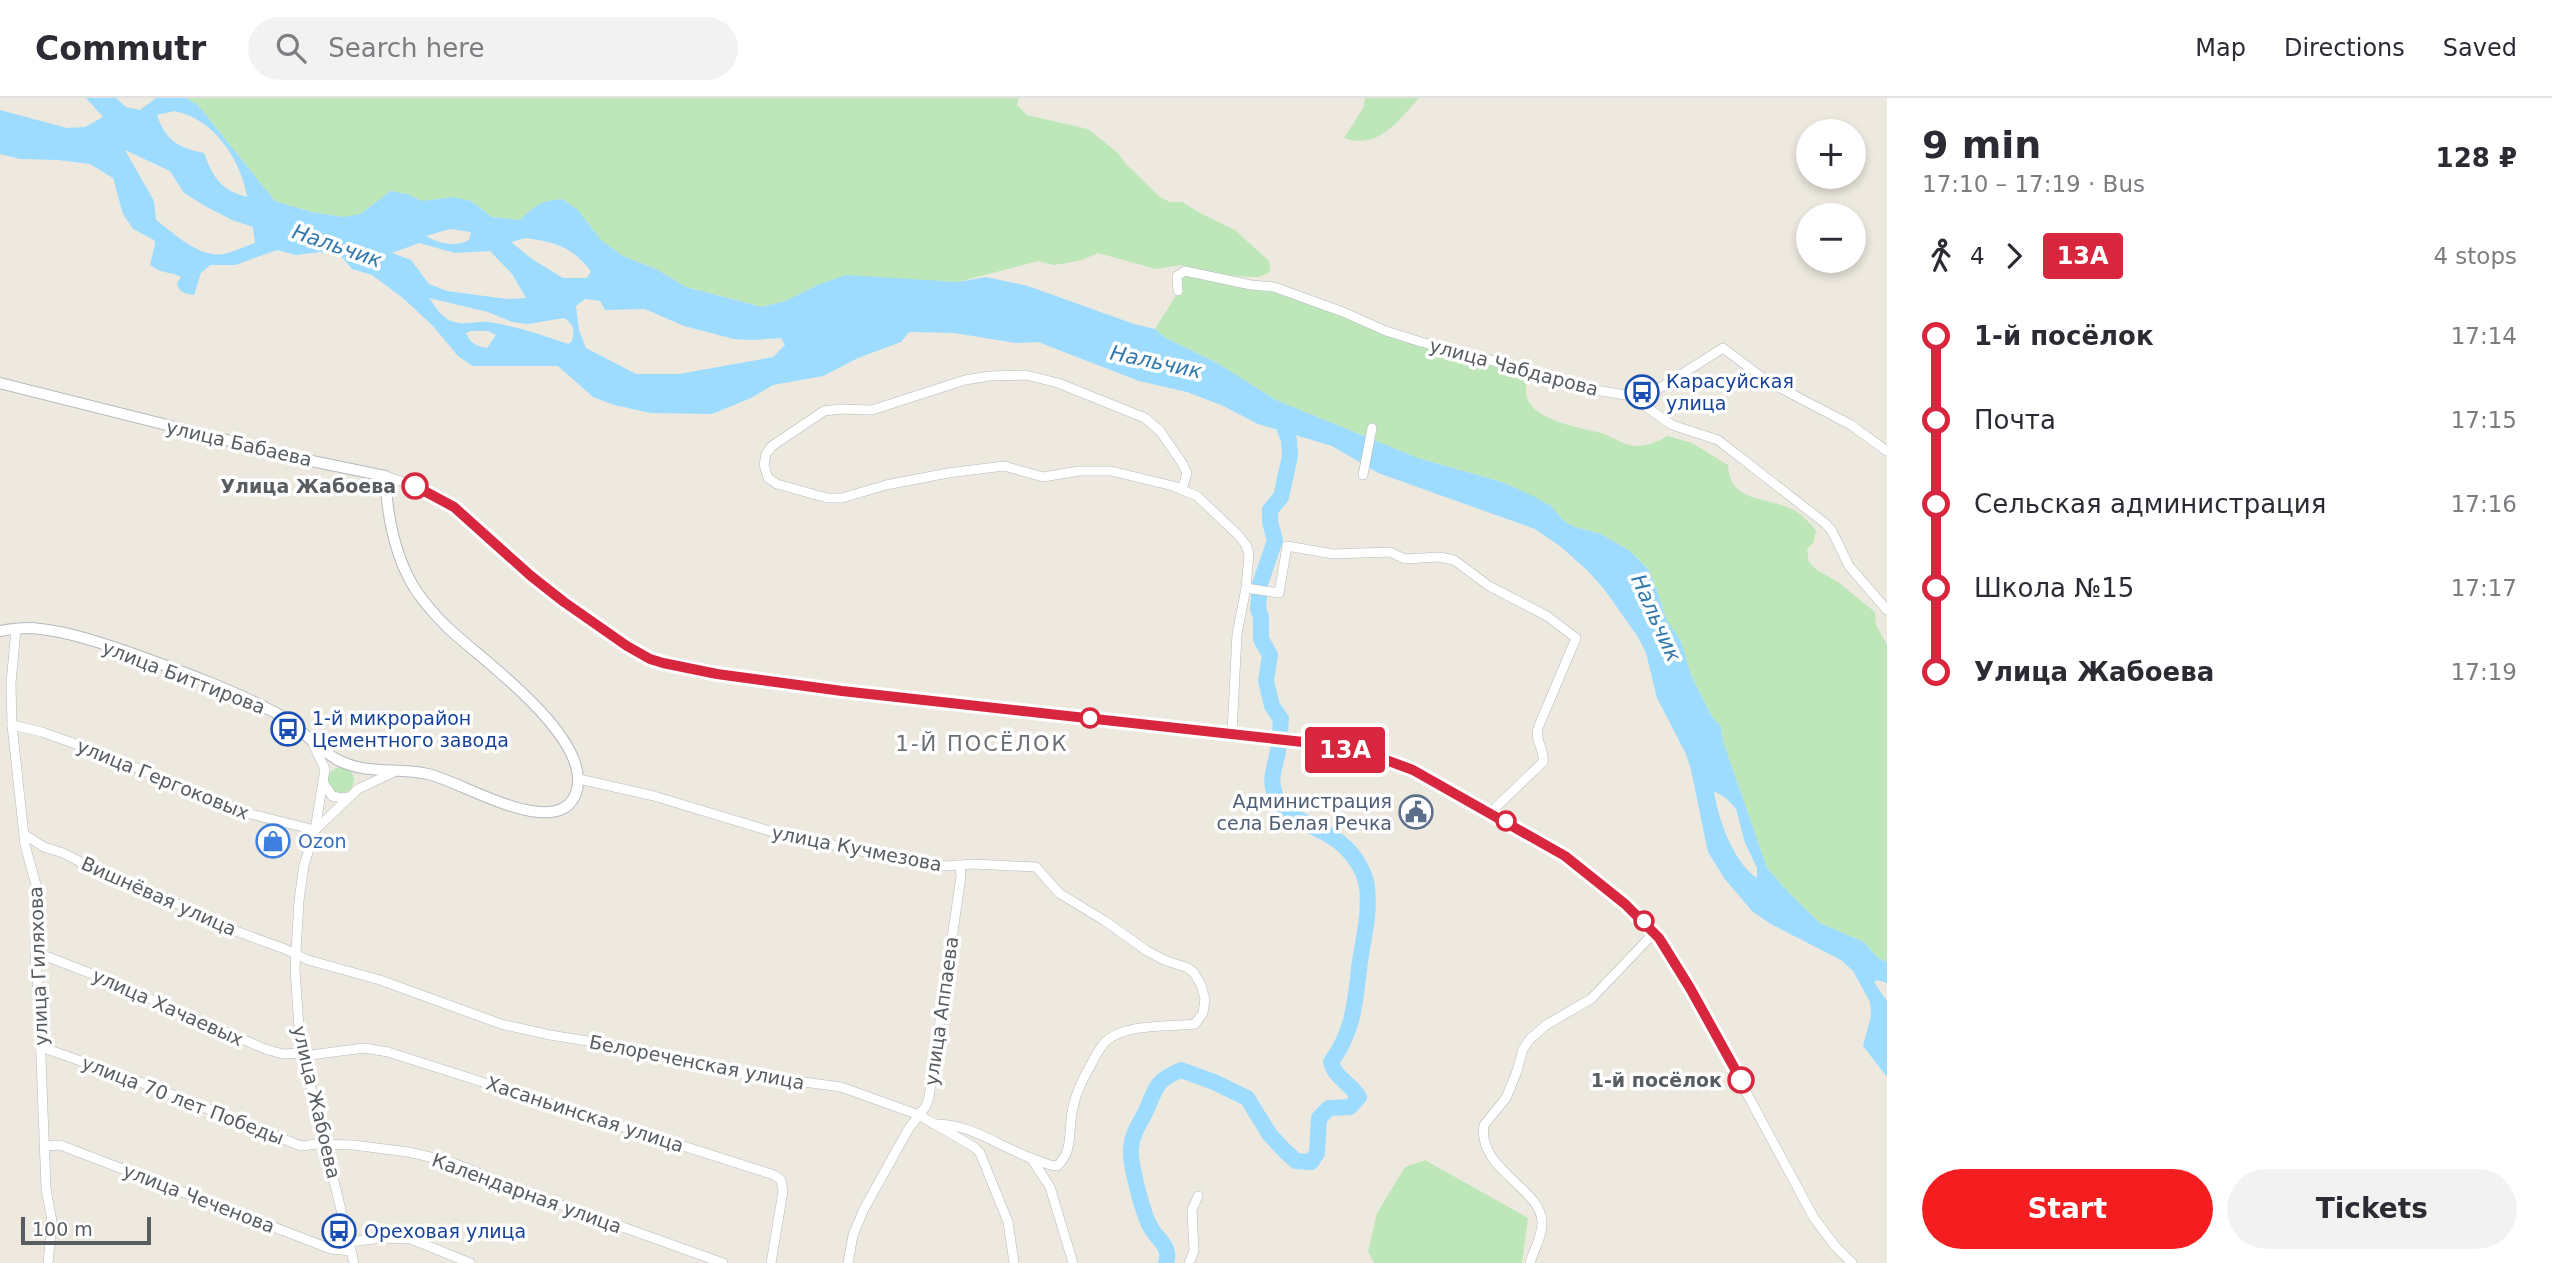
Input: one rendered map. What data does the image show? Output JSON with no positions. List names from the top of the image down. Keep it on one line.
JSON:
{"streets":{"street":["улица Чабдарова","улица Бабаева","улица Биттирова","улица Гергоковых","улица Кучмезова","Вишнёвая улица","улица Гиляхова","улица Хачаевых","улица Аппаева","Белореченская улица","улица 70 лет Победы","улица Жабоева","Хасаньинская улица","Календарная улица","улица Чеченова"]},"crossings":[["улица Биттирова","улица Гиляхова"],["улица Биттирова","улица Жабоева"],["улица Гергоковых","улица Гиляхова"],["улица Гергоковых","улица Жабоева"],["улица Кучмезова","улица Аппаева"],["улица Кучмезова","Белореченская улица"],["Вишнёвая улица","улица Гиляхова"],["Вишнёвая улица","Белореченская улица"],["Вишнёвая улица","улица Жабоева"],["улица Гиляхова","улица Хачаевых"],["улица Гиляхова","улица 70 лет Победы"],["улица Гиляхова","улица Чеченова"],["улица Хачаевых","улица Жабоева"],["улица Хачаевых","Хасаньинская улица"],["улица Аппаева","Белореченская улица"],["Белореченская улица","улица Жабоева"],["улица 70 лет Победы","улица Жабоева"],["улица 70 лет Победы","Календарная улица"],["улица Жабоева","Хасаньинская улица"],["улица Жабоева","Календарная улица"],["улица Жабоева","улица Чеченова"]],"districts":["1-Й ПОСЁЛОК"],"water":["Нальчик"],"places":{"bus stop":["Карасуйская улица","1-й микрорайон Цементного завода","Ореховая улица"],"other":["Улица Жабоева","1-й посёлок"],"public building":["Администрация села Белая Речка"],"shop":["Ozon"]},"lines":["bus line 13А"],"scale_bar":"100 m","page":{"header":"Commutr","search":"Search here","nav":["Map","Directions","Saved"],"on_map":"13А","heading":["9 min","17:10 – 17:19 · Bus","128 ₽"],"map_buttons":["+","−"],"legs":["4","13А","4 stops"],"list":[{"name":"1-й посёлок","value":"17:14"},{"name":"Почта","value":"17:15"},{"name":"Сельская администрация","value":"17:16"},{"name":"Школа №15","value":"17:17"},{"name":"Улица Жабоева","value":"17:19"}],"buttons":["Start","Tickets"],"scale":"100 m"}}
